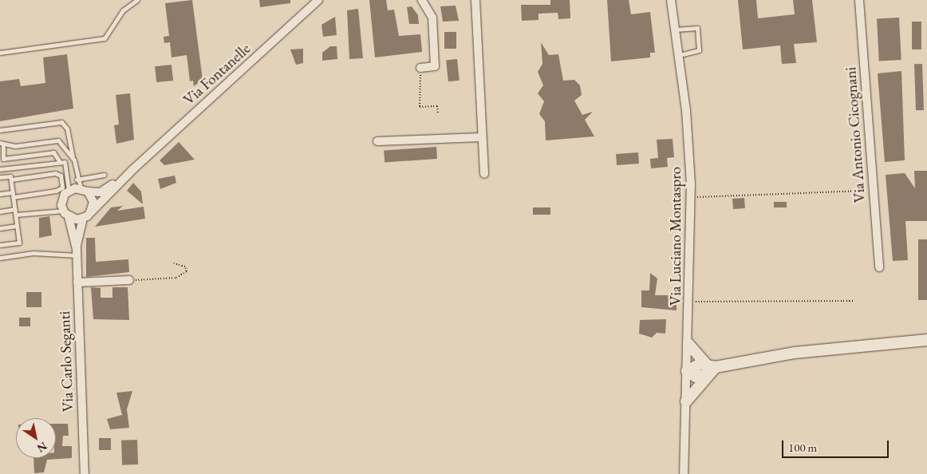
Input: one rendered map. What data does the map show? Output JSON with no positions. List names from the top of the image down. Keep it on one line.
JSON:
{"streets":{"street":["Via Fontanelle","Via Antonio Cicognani","Via Luciano Montaspro","Via Carlo Seganti"]},"crossings":[["Via Fontanelle","Via Carlo Seganti"]],"scale_bar":"100 m","north":"bottom right"}
